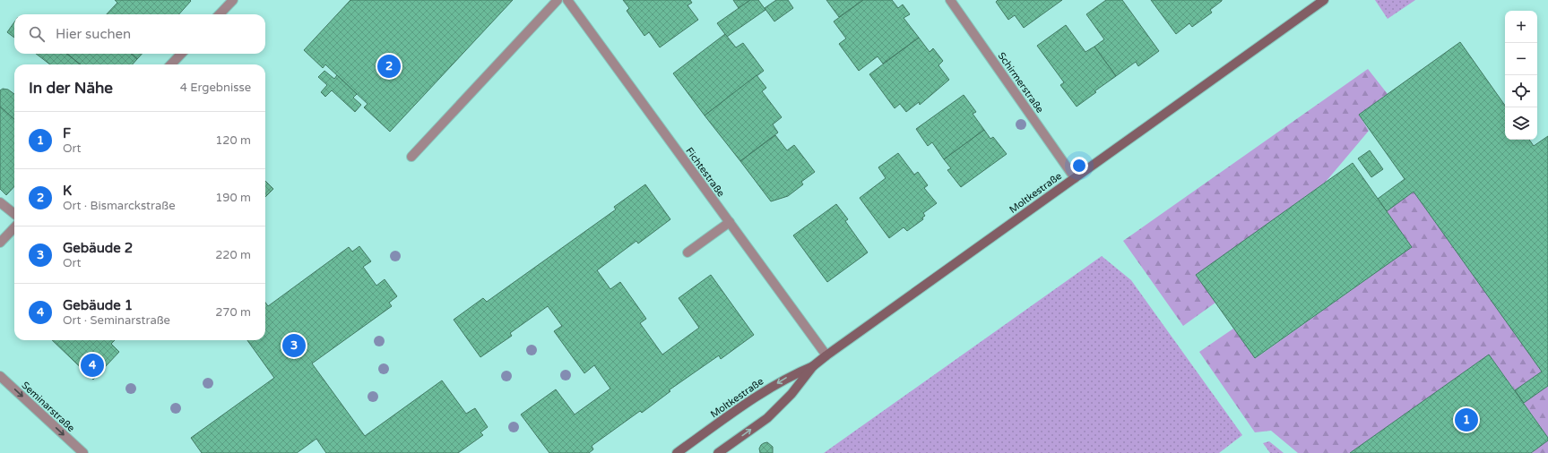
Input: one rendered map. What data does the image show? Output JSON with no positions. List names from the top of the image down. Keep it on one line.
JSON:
{"streets":{"main road":["Moltkestraße"],"street":["Schirmerstraße","Fichtestraße","Seminarstraße"]},"crossings":[["Schirmerstraße","Moltkestraße"],["Fichtestraße","Moltkestraße"]],"one_way":["Seminarstraße"],"page":{"map_buttons":["+","−"],"search":"Hier suchen","pins":["2","3","4","1"],"heading":["In der Nähe","4 Ergebnisse"],"list":[{"mark":"1","name":"F","note":"Ort","value":"120 m"},{"mark":"2","name":"K","note":"Ort · Bismarckstraße","value":"190 m"},{"mark":"3","name":"Gebäude 2","note":"Ort","value":"220 m"},{"mark":"4","name":"Gebäude 1","note":"Ort · Seminarstraße","value":"270 m"}]}}
